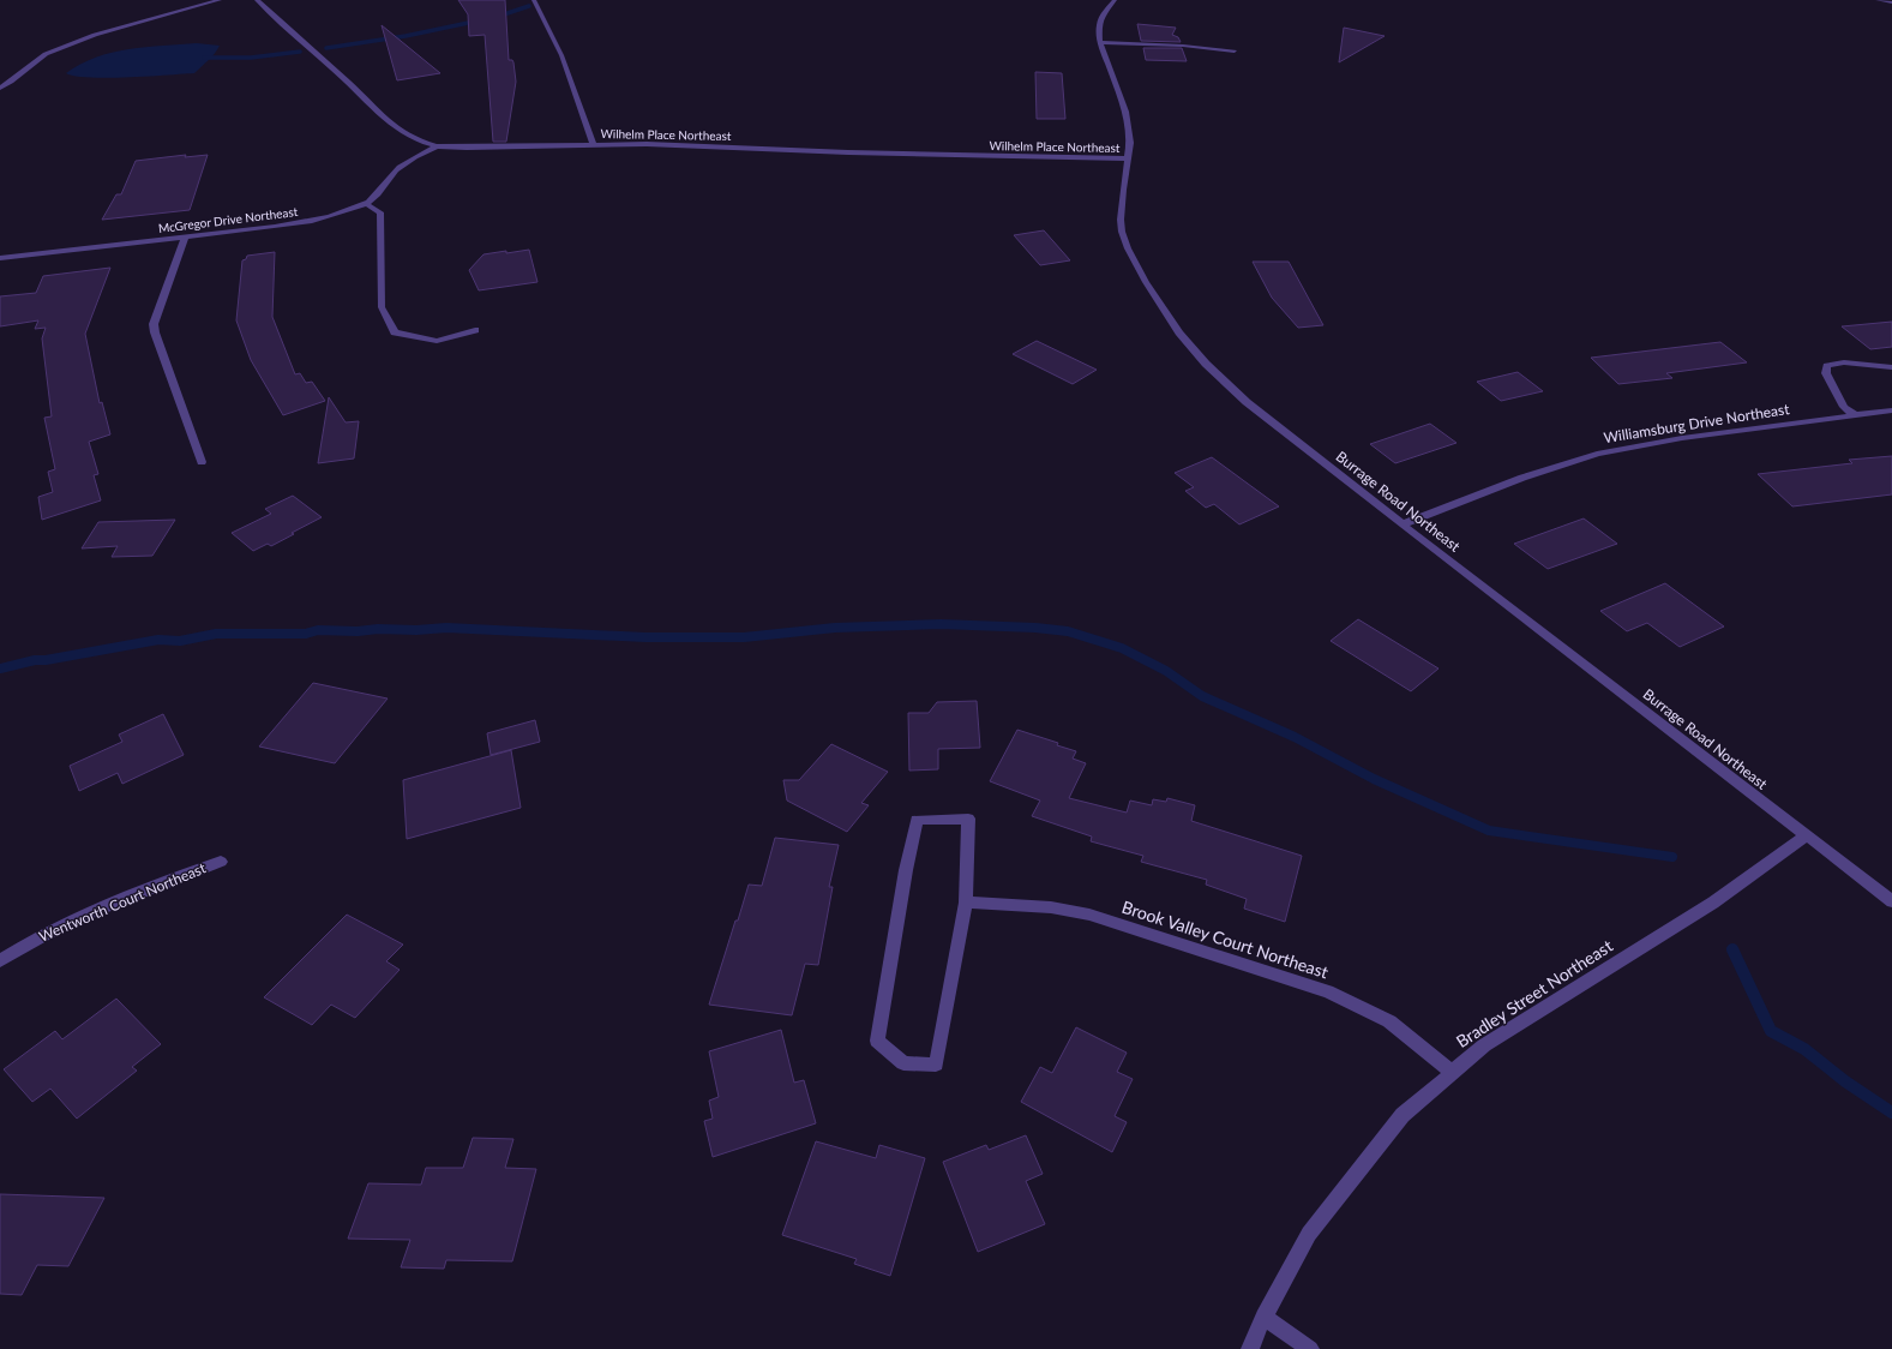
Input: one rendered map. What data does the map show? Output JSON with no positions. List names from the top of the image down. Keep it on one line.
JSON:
{"streets":{"street":["Wilhelm Place Northeast","McGregor Drive Northeast","Williamsburg Drive Northeast","Burrage Road Northeast","Wentworth Court Northeast","Brook Valley Court Northeast","Bradley Street Northeast"]},"crossings":[["Wilhelm Place Northeast","McGregor Drive Northeast"],["Wilhelm Place Northeast","Burrage Road Northeast"],["Williamsburg Drive Northeast","Burrage Road Northeast"],["Burrage Road Northeast","Bradley Street Northeast"],["Brook Valley Court Northeast","Bradley Street Northeast"]]}
